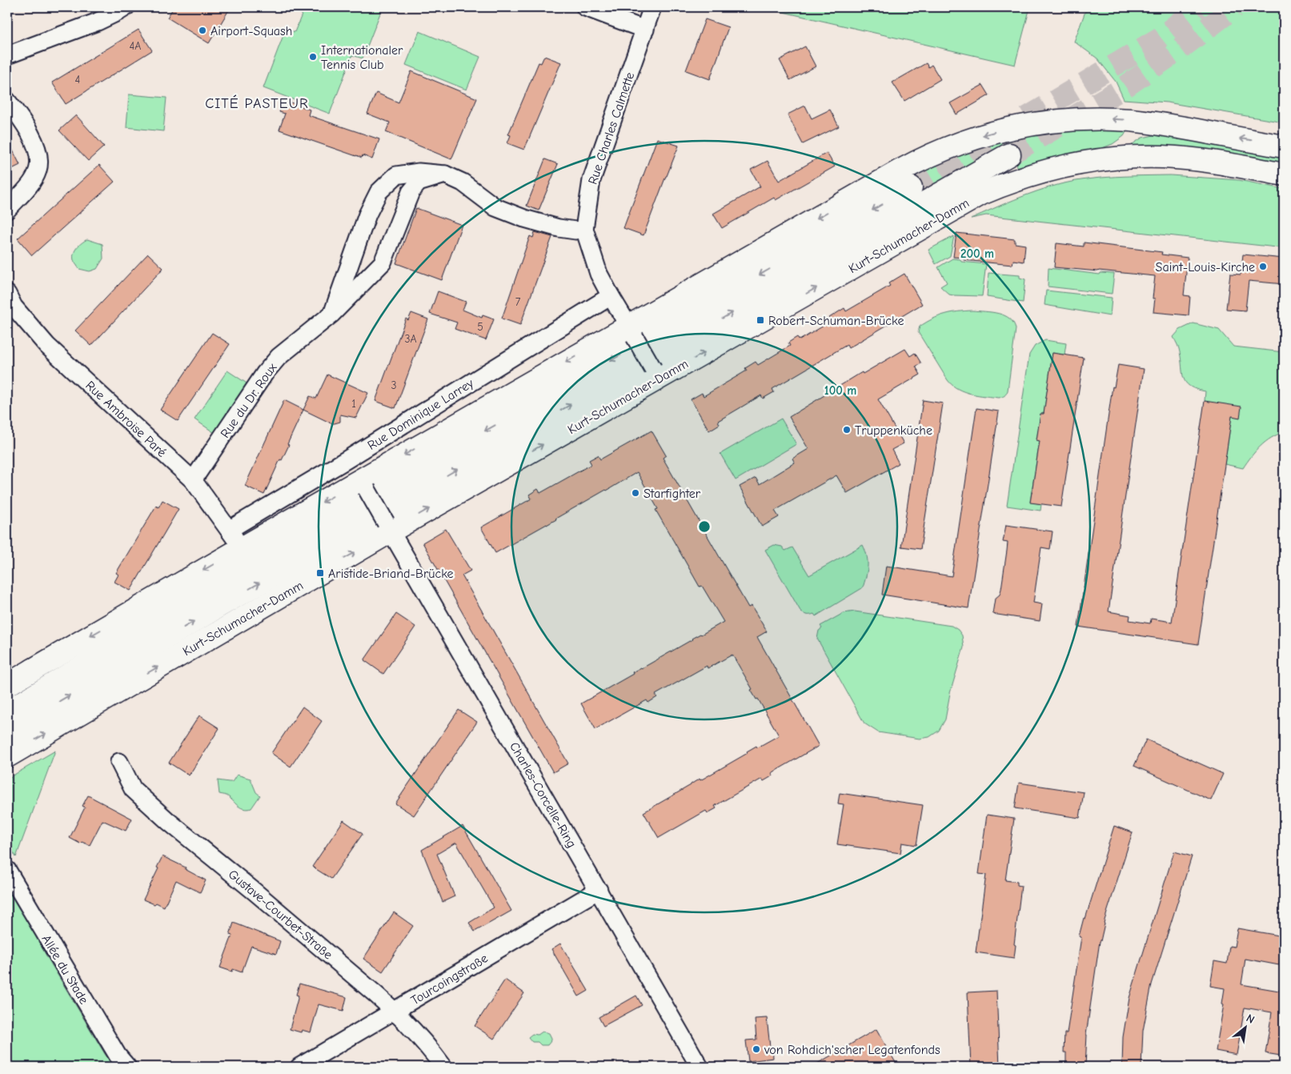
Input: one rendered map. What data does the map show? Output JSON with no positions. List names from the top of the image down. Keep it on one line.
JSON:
{"streets":{"main road":["Kurt-Schumacher-Damm"],"street":["Rue Charles Calmette","Rue du Dr. Roux","Rue Dominique Larrey","Rue Ambroise Paré","Charles-Corcelle-Ring","Gustave-Courbet-Straße","Allée du Stade","Tourcoingstraße"]},"crossings":[["Rue Charles Calmette","Rue Dominique Larrey"],["Kurt-Schumacher-Damm","Charles-Corcelle-Ring"],["Rue du Dr. Roux","Rue Ambroise Paré"],["Rue Dominique Larrey","Rue Ambroise Paré"],["Charles-Corcelle-Ring","Tourcoingstraße"],["Gustave-Courbet-Straße","Tourcoingstraße"]],"districts":["CITÉ PASTEUR"],"places":{"other":["Airport-Squash","Internationaler Tennis Club","Saint-Louis-Kirche","Truppenküche","Starfighter","von Rohdich'scher Legatenfonds"],"transit":["Robert-Schuman-Brücke","Aristide-Briand-Brücke"]},"house_numbers":["4A","4","7","5","3A","3","1"],"north":"top right","rings":["200 m","100 m"]}
